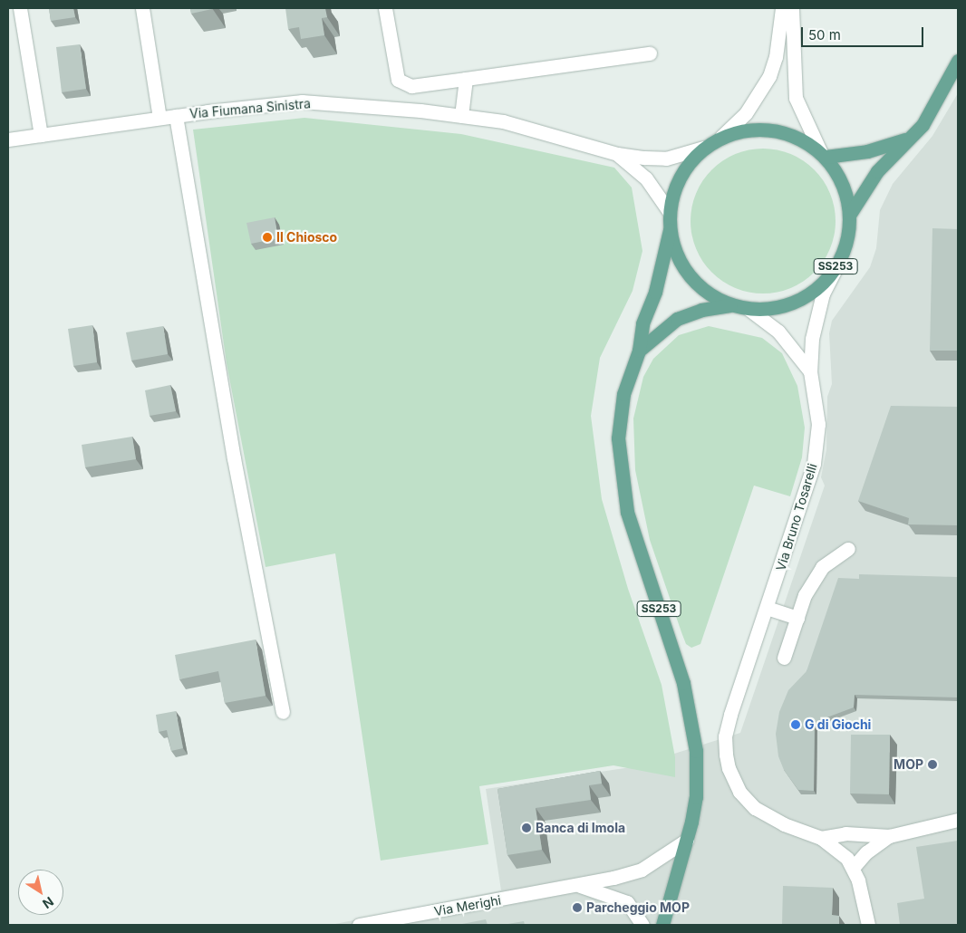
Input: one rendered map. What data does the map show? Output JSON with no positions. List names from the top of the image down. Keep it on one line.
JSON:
{"streets":{"main road":["SS253"],"street":["Via Fiumana Sinistra","Via Bruno Tosarelli","Via Merighi"]},"crossings":[["Via Fiumana Sinistra","SS253"],["SS253","Via Bruno Tosarelli"],["SS253","Via Merighi"]],"places":["Il Chiosco","G di Giochi","MOP","Banca di Imola","Parcheggio MOP"],"scale_bar":"50 m","north":"bottom right"}
